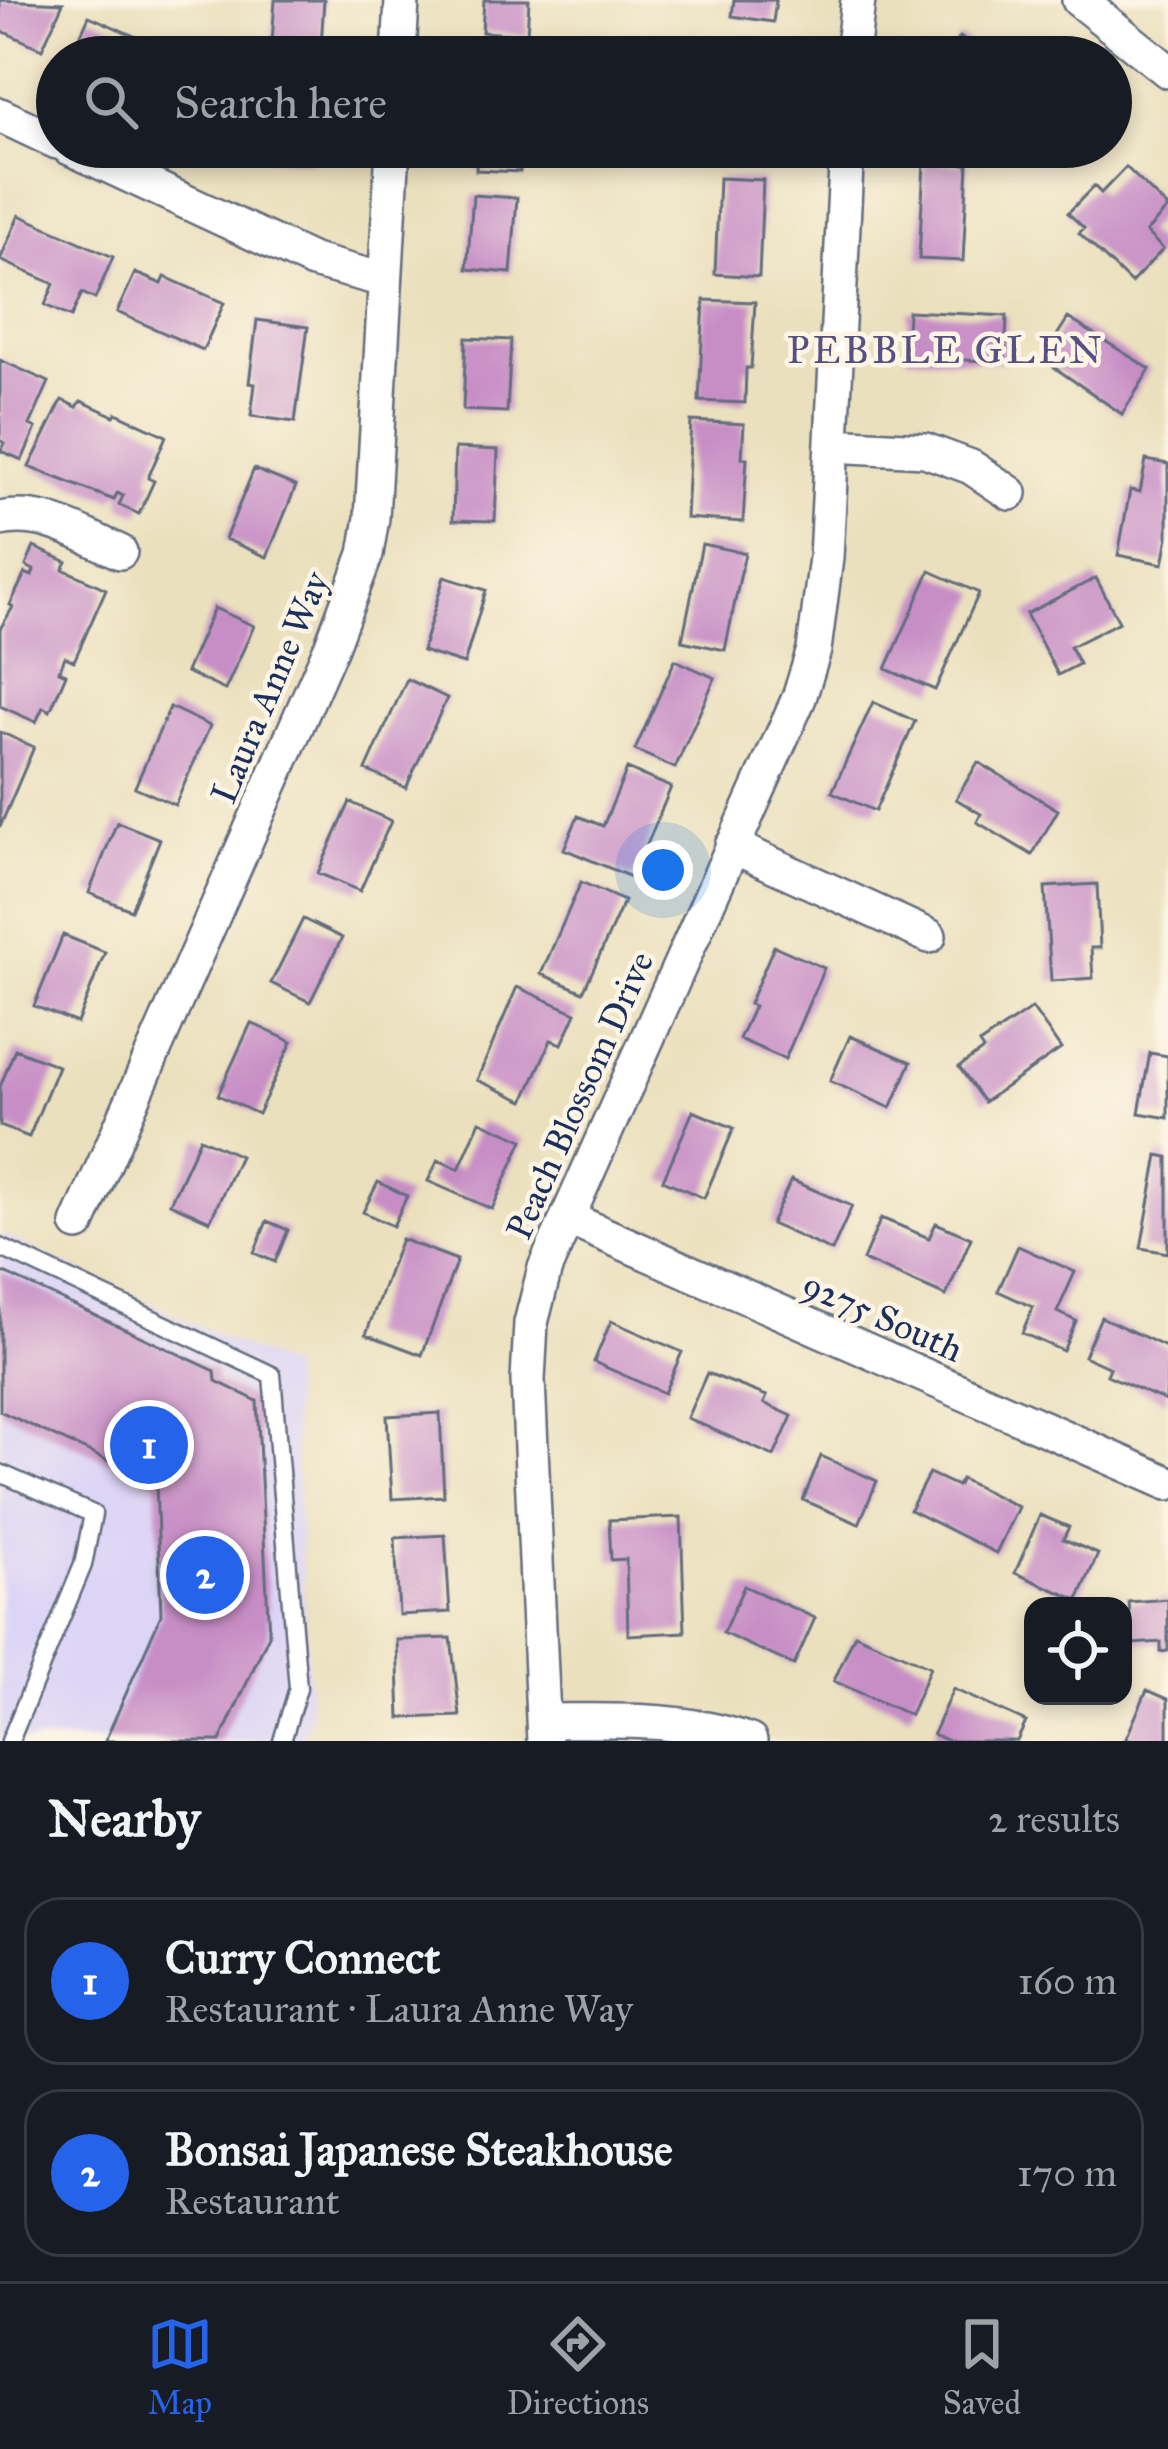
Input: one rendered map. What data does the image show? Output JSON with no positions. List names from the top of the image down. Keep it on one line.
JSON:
{"streets":{"street":["Laura Anne Way","Peach Blossom Drive","9275 South"]},"crossings":[["Peach Blossom Drive","9275 South"]],"districts":["PEBBLE GLEN"],"page":{"search":"Search here","pins":["1","2"],"heading":["Nearby","2 results"],"list":[{"mark":"1","name":"Curry Connect","note":"Restaurant · Laura Anne Way","value":"160 m"},{"mark":"2","name":"Bonsai Japanese Steakhouse","note":"Restaurant","value":"170 m"}],"nav":["Map","Directions","Saved"]}}
